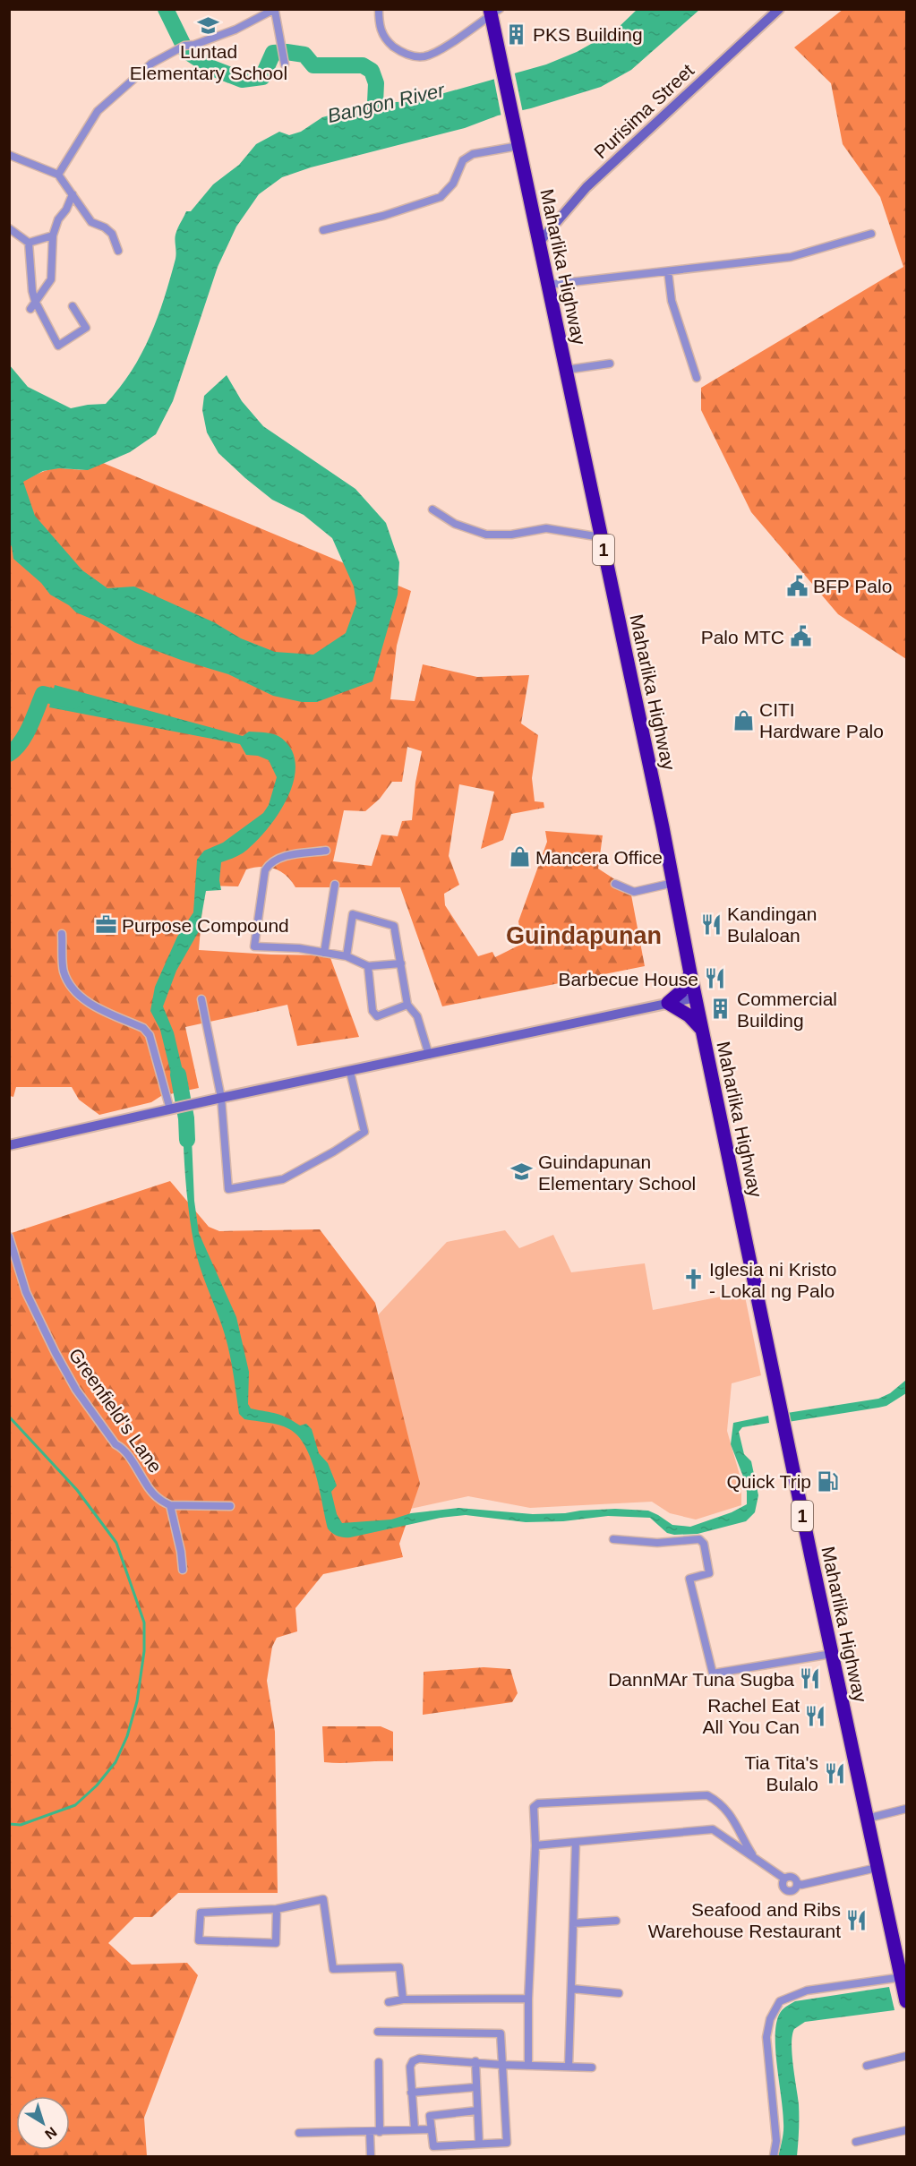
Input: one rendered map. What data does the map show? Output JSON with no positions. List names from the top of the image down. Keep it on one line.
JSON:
{"streets":{"highway":["Maharlika Highway","1"],"main road":["Purisima Street"],"street":["Greenfield's Lane"]},"crossings":[["Purisima Street","Maharlika Highway"]],"districts":["Guindapunan"],"water":["Bangon River"],"places":{"school or university":["Luntad Elementary School","Guindapunan Elementary School"],"building":["PKS Building","Commercial Building"],"public building":["BFP Palo","Palo MTC"],"shop":["CITI Hardware Palo","Mancera Office"],"restaurant":["Kandingan Bulaloan","Barbecue House","DannMAr Tuna Sugba","Rachel Eat All You Can","Tia Tita's Bulalo","Seafood and Ribs Warehouse Restaurant"],"office":["Purpose Compound"],"church":["Iglesia ni Kristo - Lokal ng Palo"],"fuel station":["Quick Trip"]},"north":"bottom right"}
